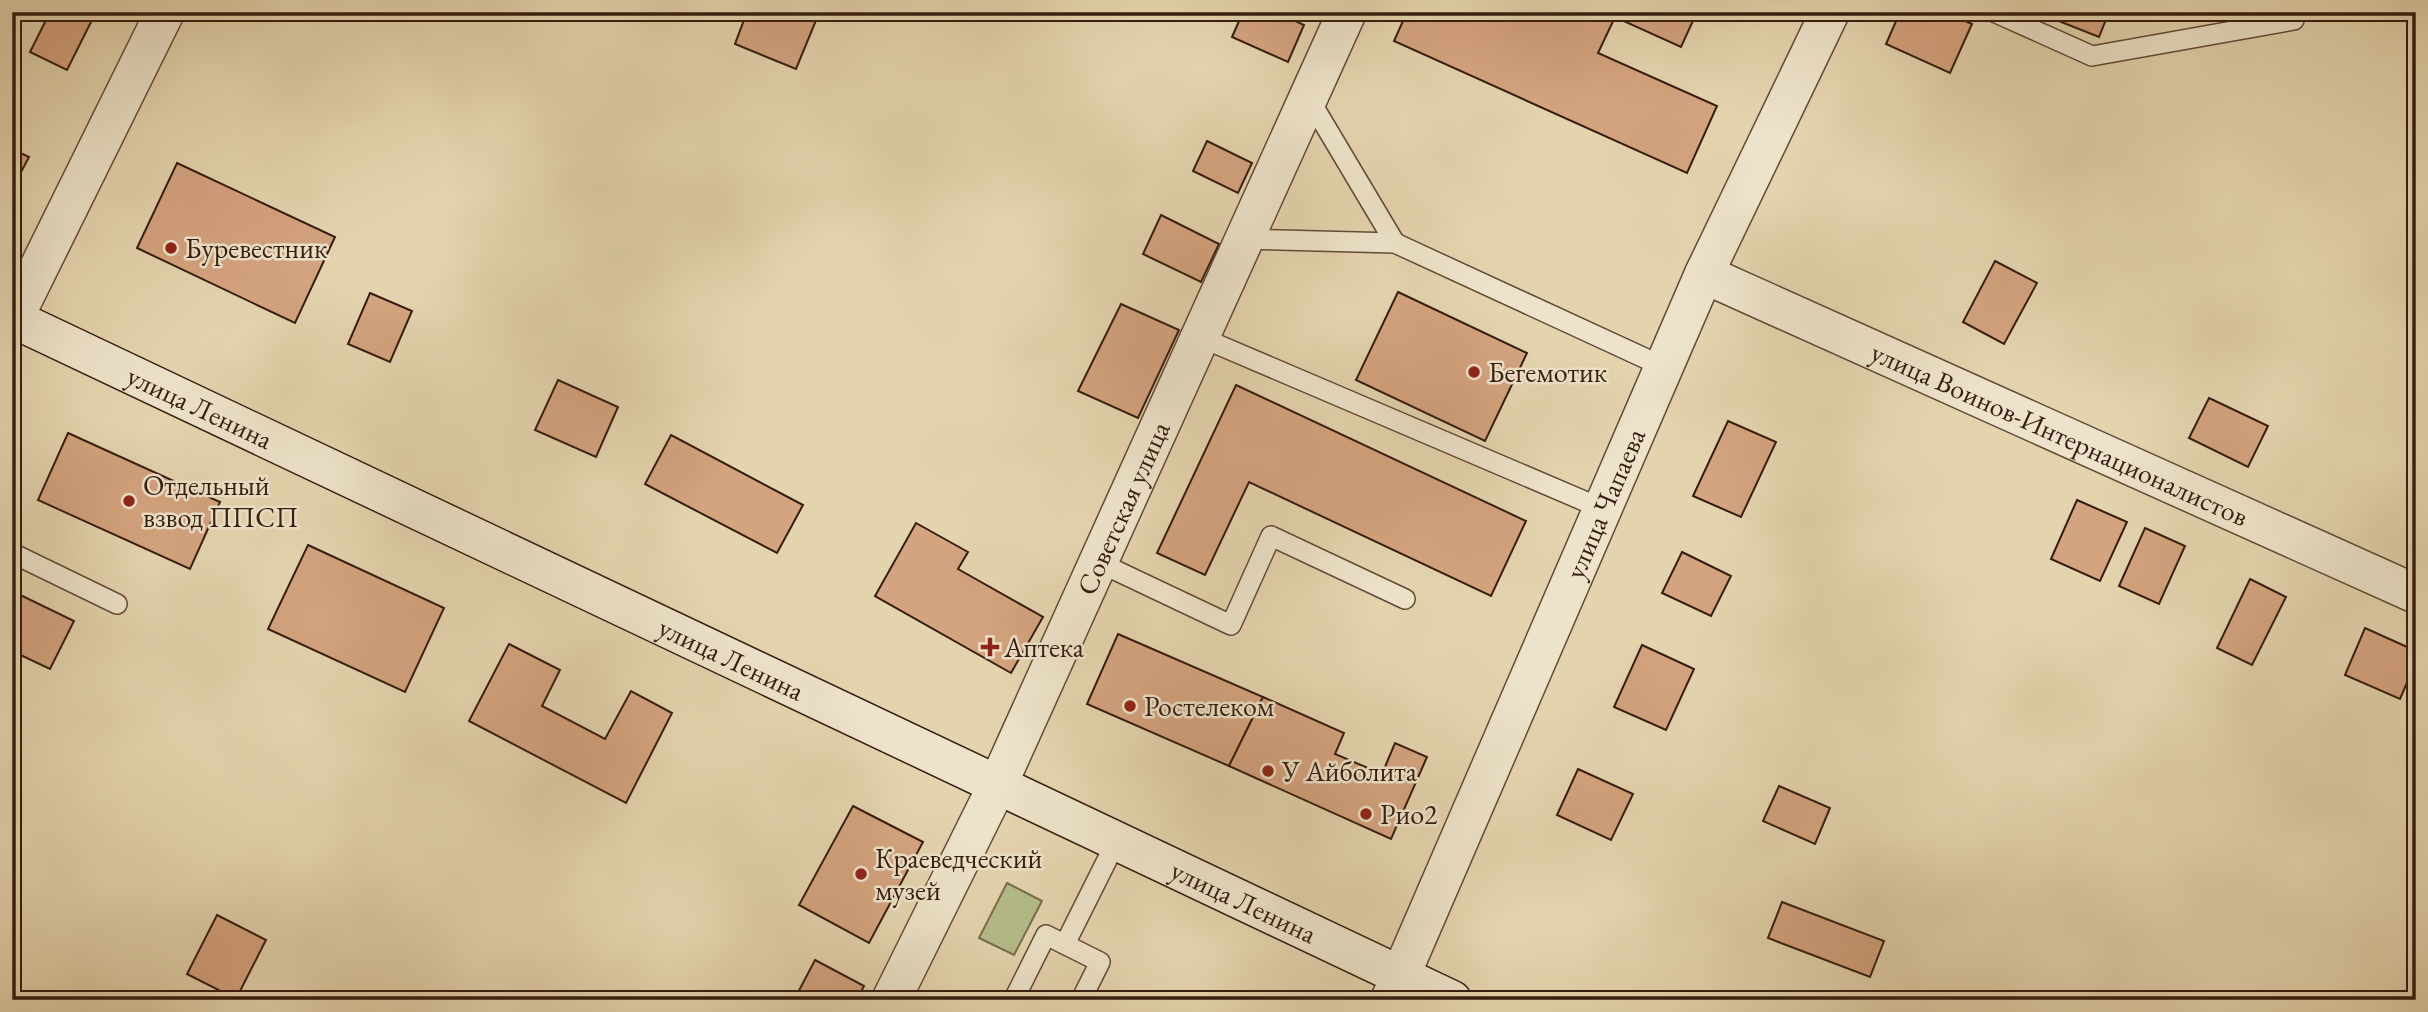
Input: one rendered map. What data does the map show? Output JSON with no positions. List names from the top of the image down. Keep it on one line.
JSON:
{"streets":{"street":["улица Ленина","улица Воинов-Интернационалистов","улица Чапаева","Советская улица"]},"crossings":[["улица Ленина","улица Чапаева"],["улица Ленина","Советская улица"],["улица Воинов-Интернационалистов","улица Чапаева"]],"places":{"other":["Буревестник","Бегемотик","Отдельный взвод ППСП","Ростелеком","У Айболита","Рио2","Краеведческий музей"],"health":["Аптека"]}}
